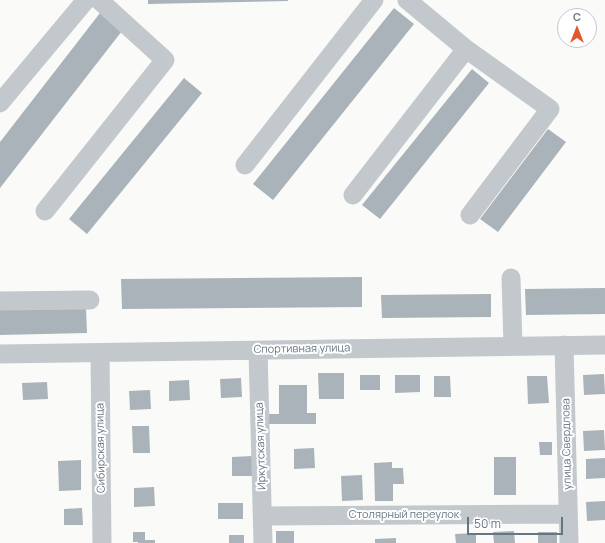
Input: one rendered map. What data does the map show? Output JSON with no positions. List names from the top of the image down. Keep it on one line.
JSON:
{"streets":{"street":["Спортивная улица","улица Свердлова","Иркутская улица","Сибирская улица","Столярный переулок"]},"crossings":[["Спортивная улица","улица Свердлова"],["Спортивная улица","Иркутская улица"],["Спортивная улица","Сибирская улица"],["улица Свердлова","Столярный переулок"],["Иркутская улица","Столярный переулок"]],"scale_bar":"50 m","north":"top"}
